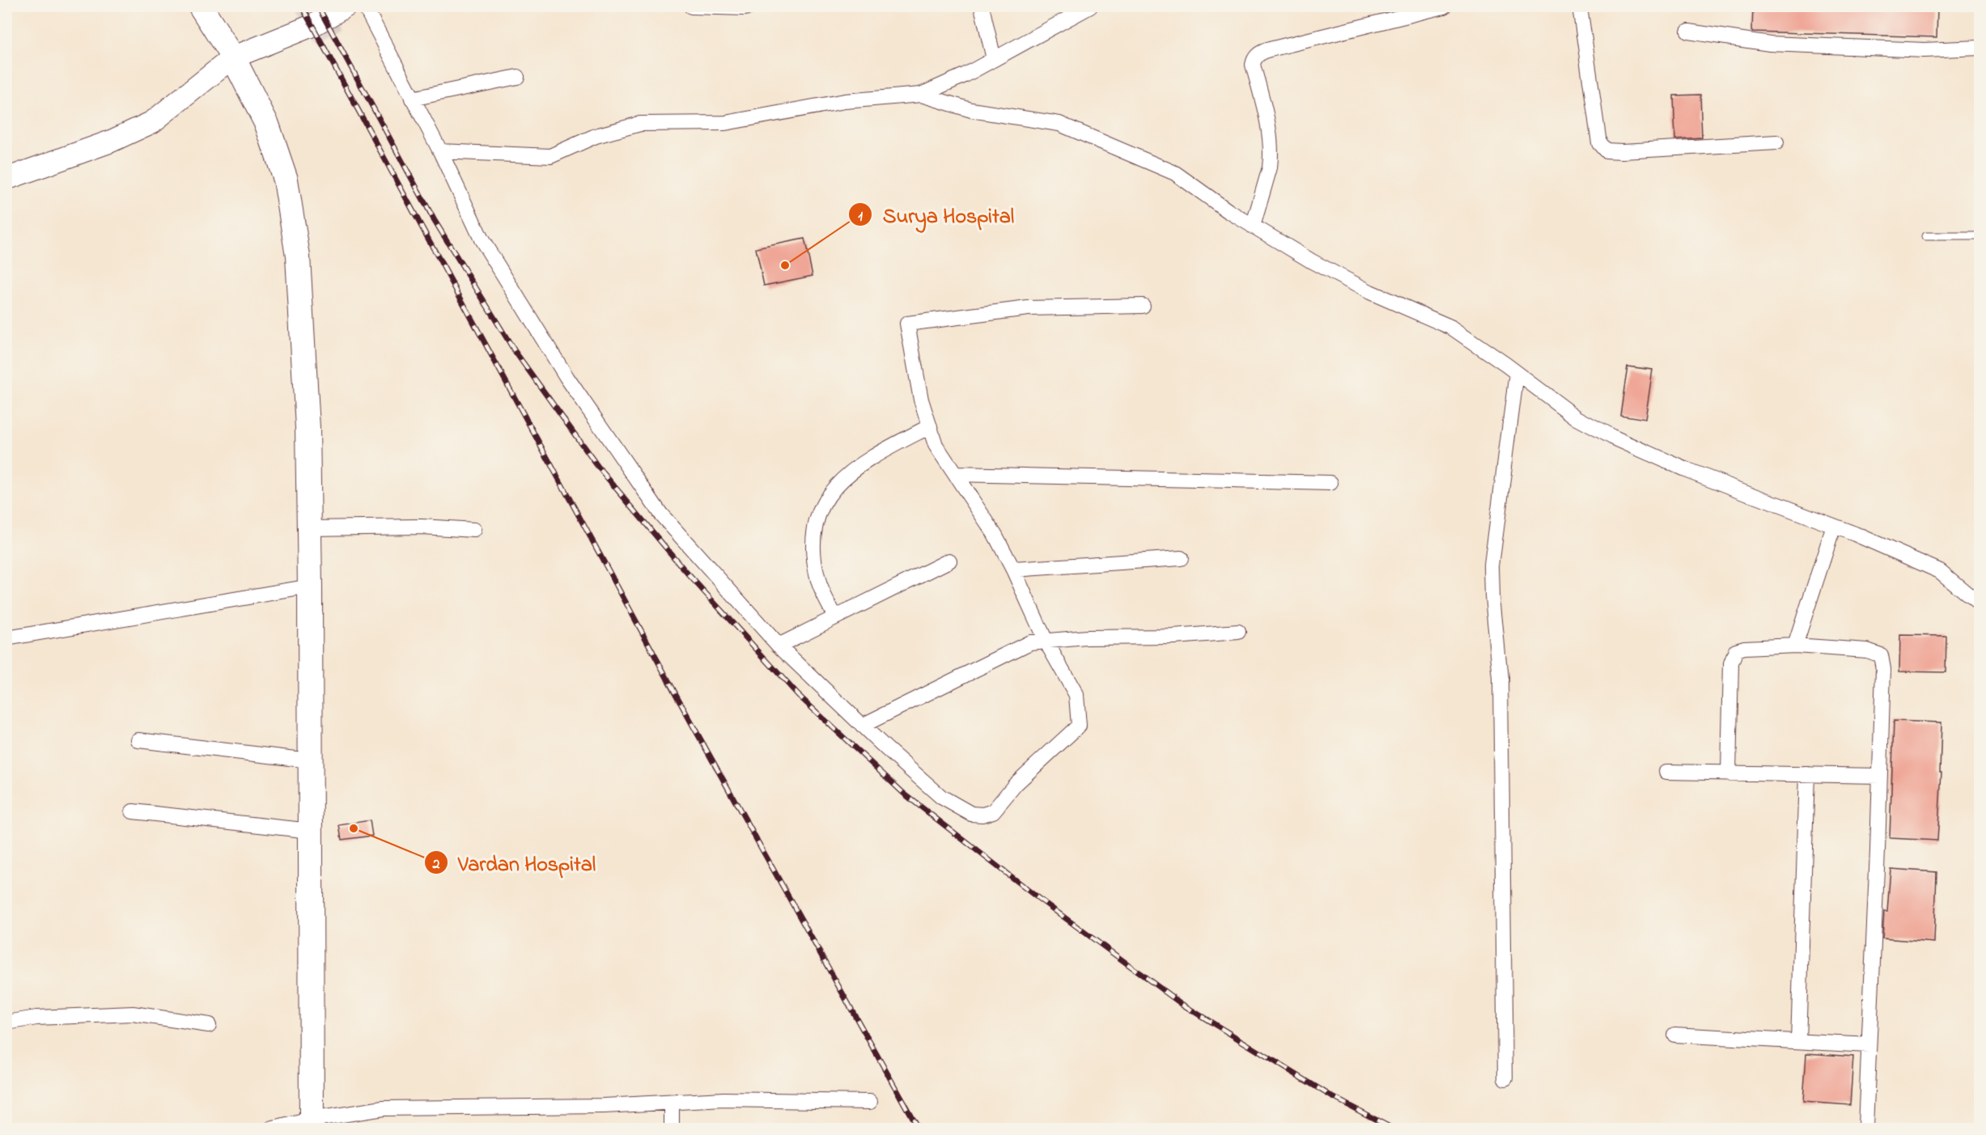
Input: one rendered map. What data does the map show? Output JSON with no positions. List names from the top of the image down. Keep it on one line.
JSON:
{"places":["Surya Hospital","Vardan Hospital"]}
